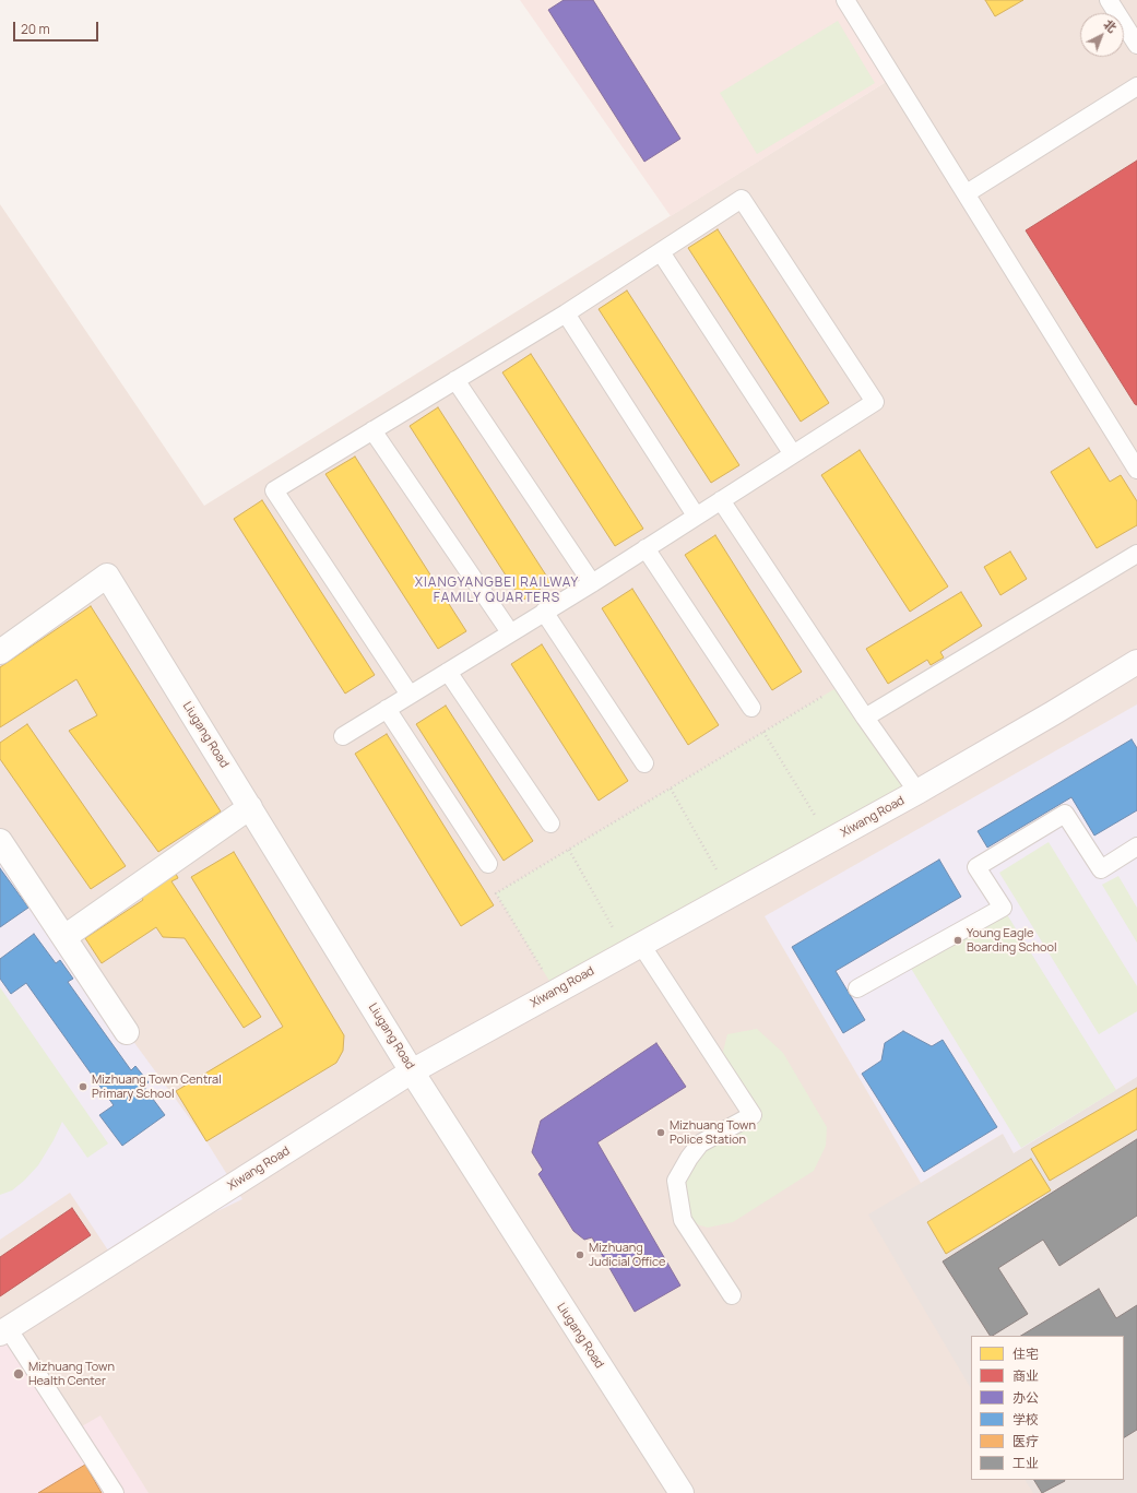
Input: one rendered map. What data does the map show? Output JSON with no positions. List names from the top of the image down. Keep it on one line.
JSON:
{"streets":{"street":["Liugang Road","Xiwang Road"]},"crossings":[["Liugang Road","Xiwang Road"]],"districts":["XIANGYANGBEI RAILWAY FAMILY QUARTERS"],"places":["Young Eagle Boarding School","Mizhuang Town Central Primary School","Mizhuang Town Police Station","Mizhuang Judicial Office","Mizhuang Town Health Center"],"legend":["住宅","商业","办公","学校","医疗","工业"],"scale_bar":"20 m","north":"top right"}
